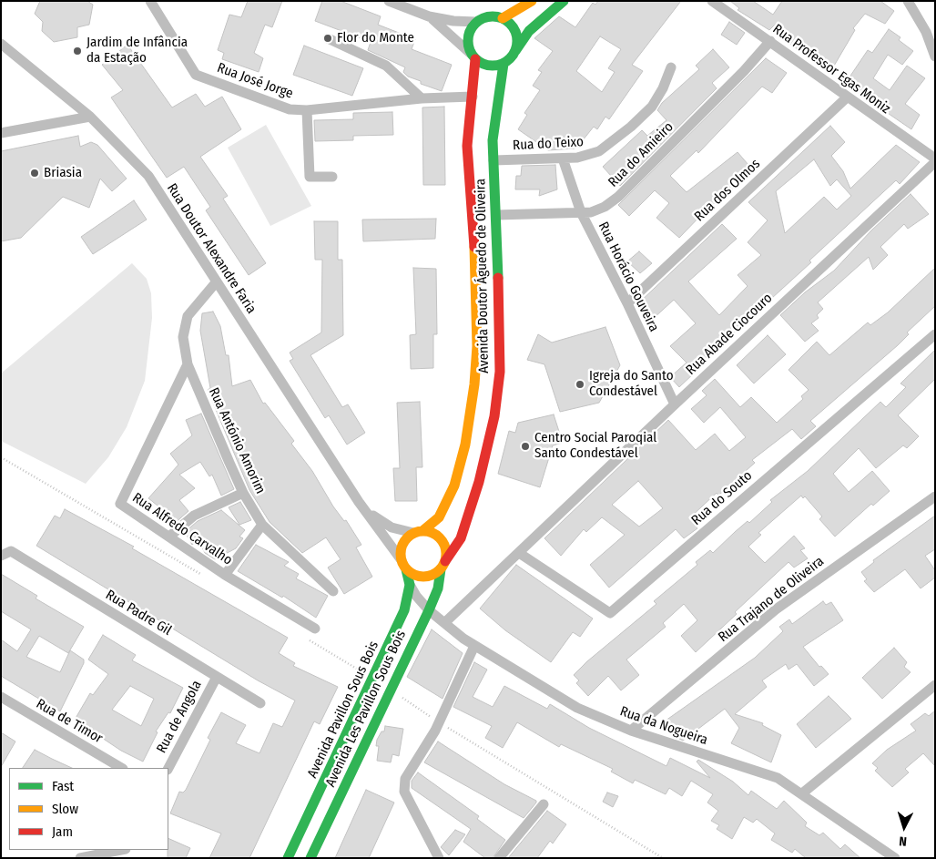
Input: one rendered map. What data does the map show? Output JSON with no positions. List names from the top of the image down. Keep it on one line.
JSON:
{"streets":{"street":["Rua Professor Egas Moniz","Rua José Jorge","Rua do Teixo","Rua do Amieiro","Rua dos Olmos","Rua Doutor Alexandre Faria","Avenida Doutor Águedo de Oliveira","Rua Horácio Gouveira","Rua Abade Ciocouro","Rua António Amorim","Rua do Souto","Rua Alfredo Carvalho","Rua Trajano de Oliveira","Rua Padre Gil","Avenida Les Pavillon Sous Bois","Avenida Pavillon Sous Bois","Rua de Angola","Rua de Timor","Rua da Nogueira"]},"crossings":[["Rua Professor Egas Moniz","Rua do Amieiro"],["Rua Professor Egas Moniz","Rua dos Olmos"],["Rua Professor Egas Moniz","Rua Abade Ciocouro"],["Rua José Jorge","Avenida Doutor Águedo de Oliveira"],["Rua do Teixo","Avenida Doutor Águedo de Oliveira"],["Rua do Teixo","Rua Horácio Gouveira"],["Rua do Amieiro","Avenida Doutor Águedo de Oliveira"],["Rua do Amieiro","Rua Horácio Gouveira"],["Rua dos Olmos","Rua Horácio Gouveira"],["Rua Doutor Alexandre Faria","Rua António Amorim"],["Avenida Doutor Águedo de Oliveira","Avenida Les Pavillon Sous Bois"],["Avenida Doutor Águedo de Oliveira","Avenida Pavillon Sous Bois"],["Rua Horácio Gouveira","Rua Abade Ciocouro"],["Rua Abade Ciocouro","Rua do Souto"],["Rua Abade Ciocouro","Rua da Nogueira"],["Rua António Amorim","Rua Alfredo Carvalho"],["Rua Trajano de Oliveira","Rua da Nogueira"],["Rua Padre Gil","Rua de Angola"],["Avenida Les Pavillon Sous Bois","Avenida Pavillon Sous Bois"],["Avenida Les Pavillon Sous Bois","Rua da Nogueira"],["Avenida Pavillon Sous Bois","Rua da Nogueira"]],"places":["Flor do Monte","Jardim de Infância da Estação","Briasia","Igreja do Santo Condestável","Centro Social Paroqial Santo Condestável"],"legend":["Fast","Slow","Jam"],"north":"bottom"}
